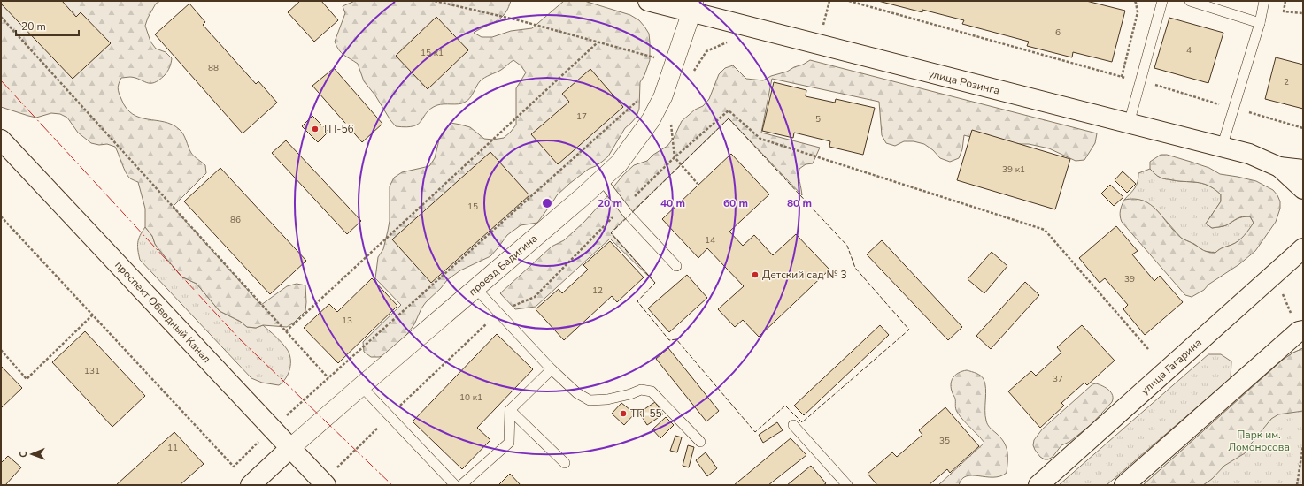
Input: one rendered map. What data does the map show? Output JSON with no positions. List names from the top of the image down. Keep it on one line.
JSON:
{"streets":{"street":["улица Розинга","проезд Бадигина","проспект Обводный Канал","улица Гагарина"]},"crossings":[["улица Розинга","проезд Бадигина"],["проезд Бадигина","проспект Обводный Канал"]],"parks":["Парк им. Ломоносова"],"places":["ТП-56","Детский сад № 3","ТП-55"],"house_numbers":["6","4","15 к1","88","2","17","5","39 к1","15","86","14","39","12","13","131","37","10 к1","35","11"],"scale_bar":"20 m","north":"left","rings":["20 m","40 m","60 m","80 m"]}
